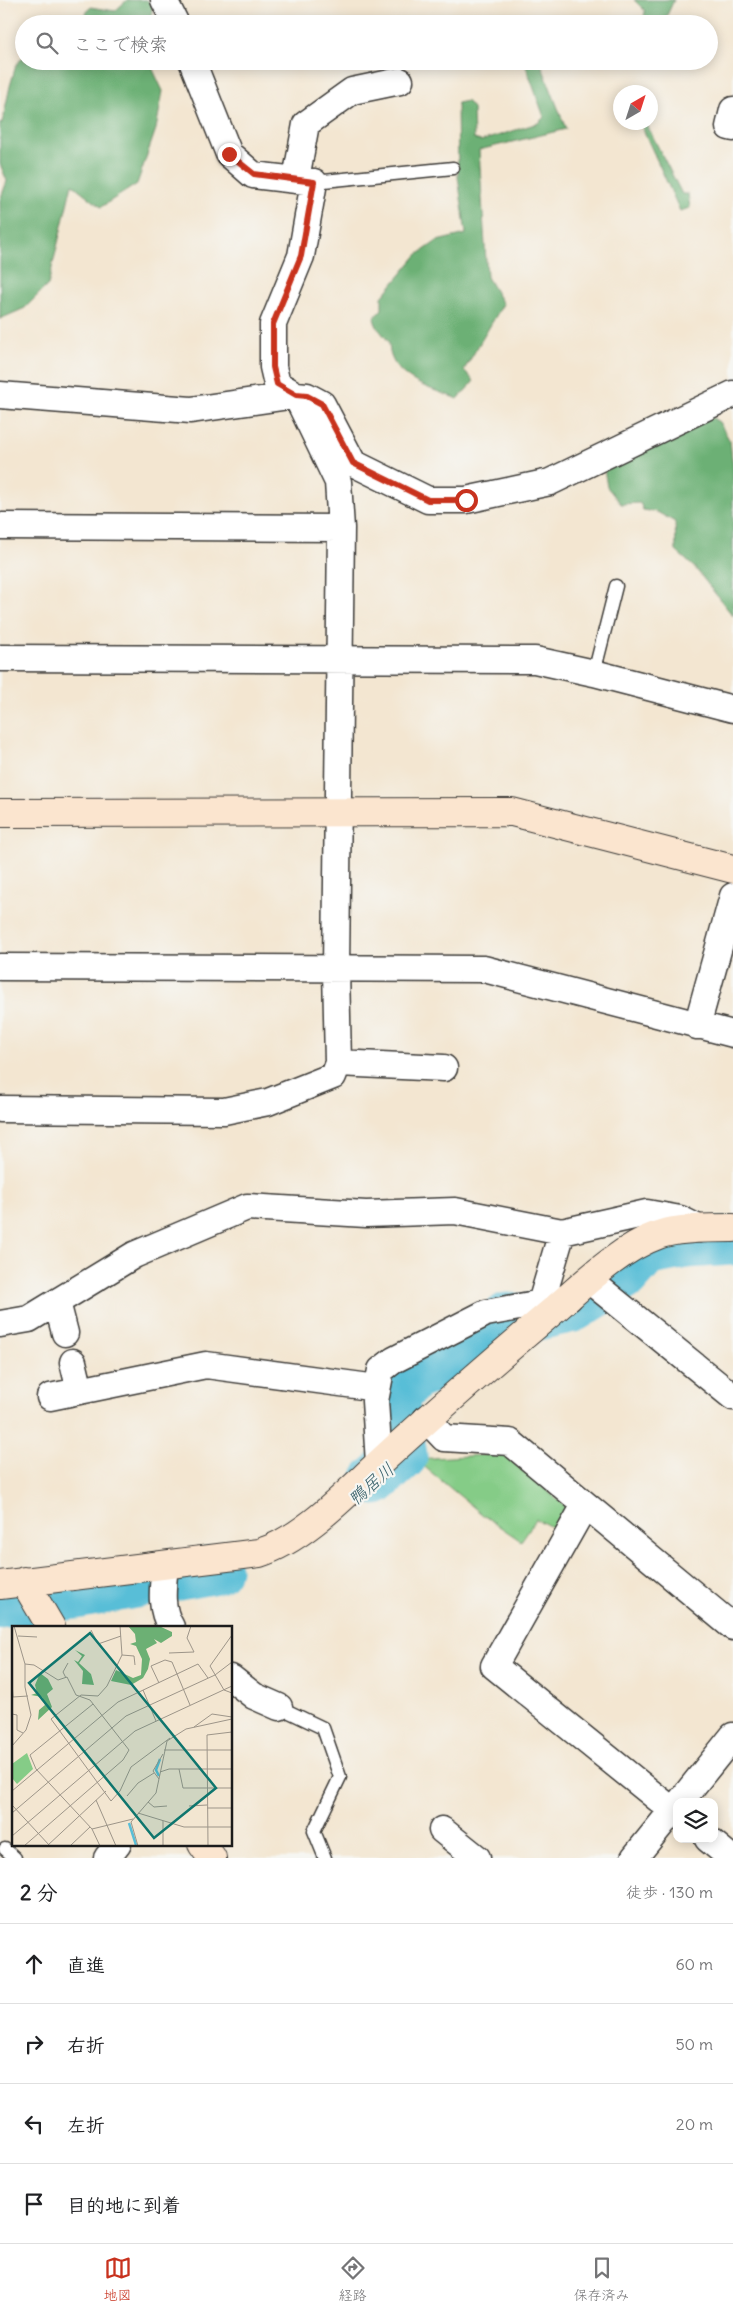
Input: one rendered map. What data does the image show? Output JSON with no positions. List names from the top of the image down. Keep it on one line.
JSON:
{"water":["鴨居川"],"north":"top right","page":{"search":"ここで検索","heading":["2 分","徒歩 · 130 m"],"list":[["直進","60 m"],["右折","50 m"],["左折","20 m"],"目的地に到着"],"nav":["地図","経路","保存済み"]}}
